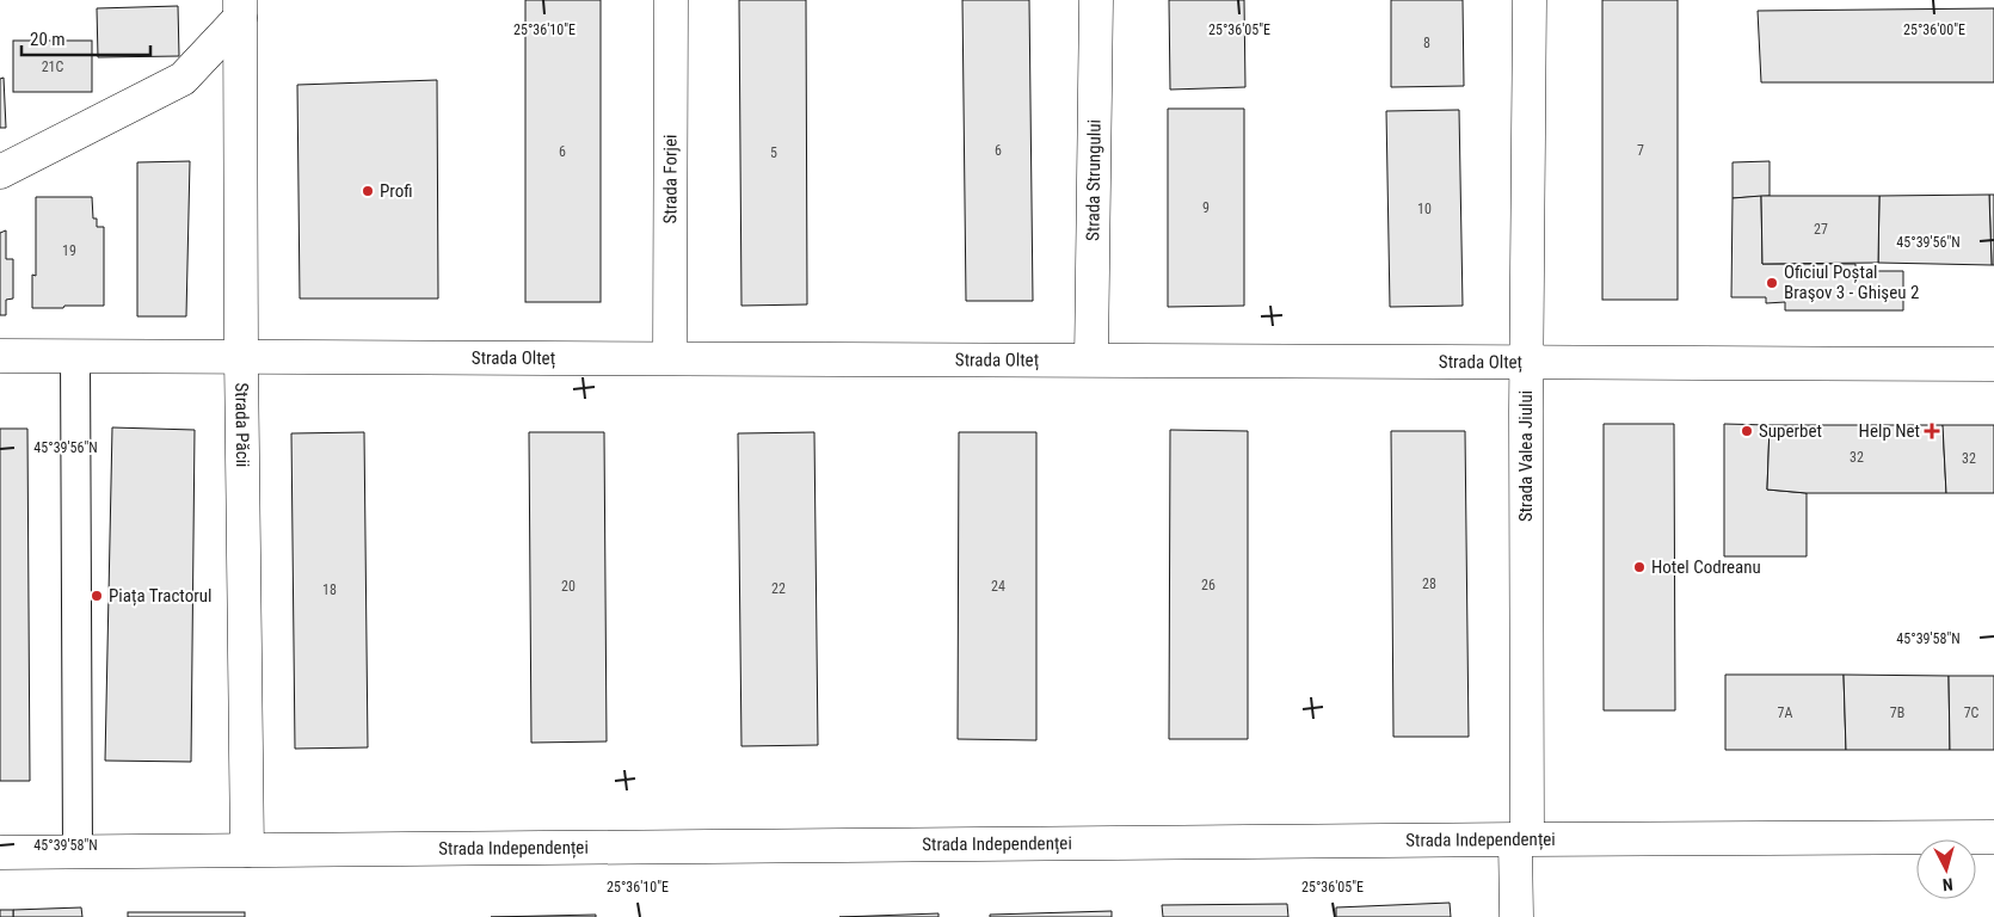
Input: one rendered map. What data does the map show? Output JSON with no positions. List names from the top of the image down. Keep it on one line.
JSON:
{"streets":{"street":["Strada Forjei","Strada Strungului","Strada Olteț","Strada Păcii","Strada Valea Jiului","Strada Independenței"]},"crossings":[["Strada Forjei","Strada Olteț"],["Strada Strungului","Strada Olteț"],["Strada Olteț","Strada Păcii"],["Strada Olteț","Strada Valea Jiului"],["Strada Păcii","Strada Independenței"],["Strada Valea Jiului","Strada Independenței"]],"places":{"other":["Profi","Oficiul Poștal Braşov 3 - Ghişeu 2","Superbet","Hotel Codreanu","Piața Tractorul"],"health":["Help Net"]},"house_numbers":["8","21C","6","7","6","5","9","10","27","19","32","32","28","26","20","24","22","18","7A","7B","7C"],"scale_bar":"20 m","north":"bottom","coordinates":["25°36'10\"E","25°36'05\"E","25°36'00\"E","45°39'56\"N","45°39'58\"N"]}
